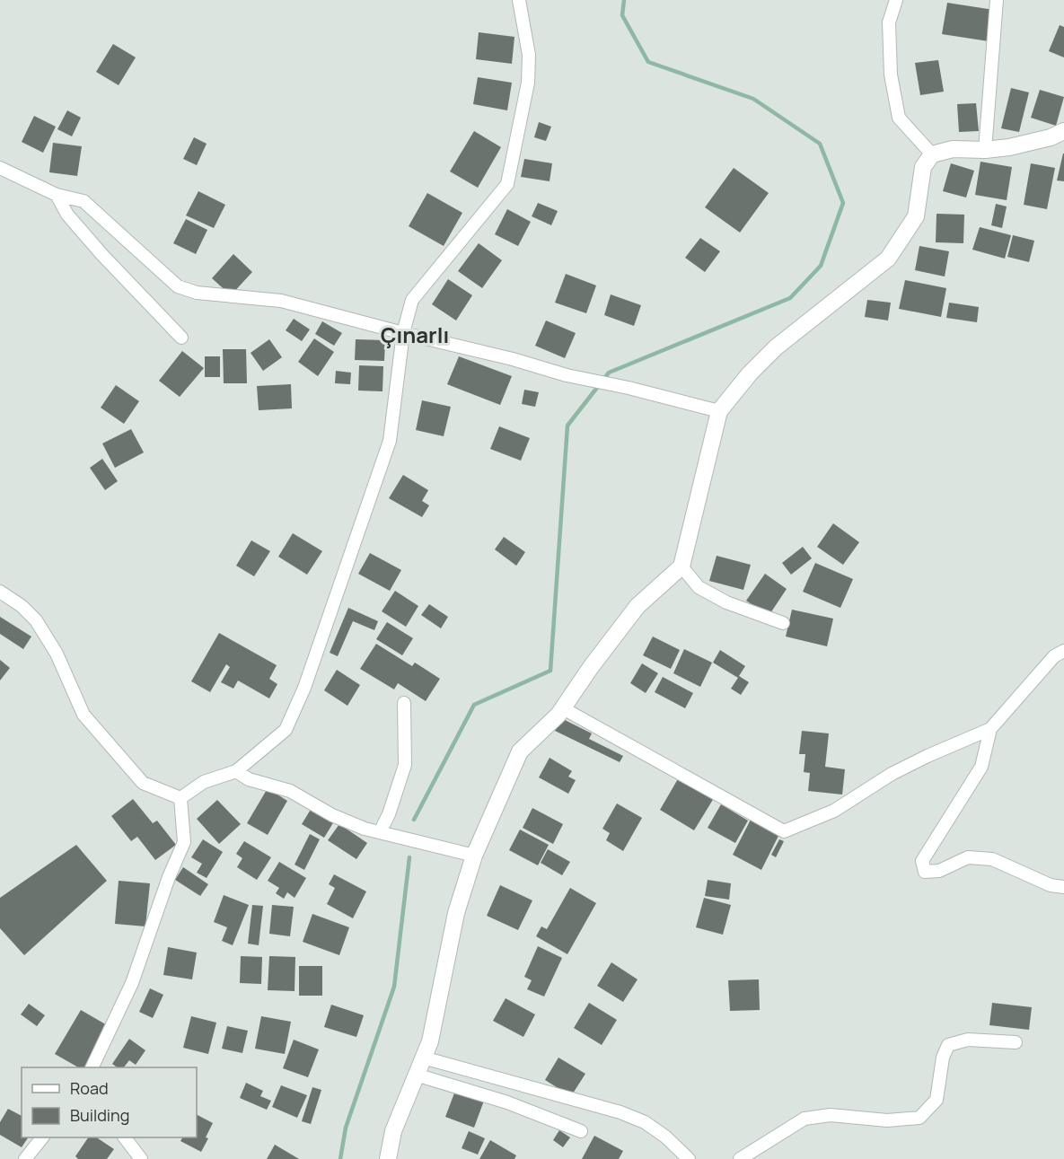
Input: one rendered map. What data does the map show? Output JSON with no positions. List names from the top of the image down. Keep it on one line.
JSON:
{"districts":["Çınarlı"],"legend":["Road","Building"]}
